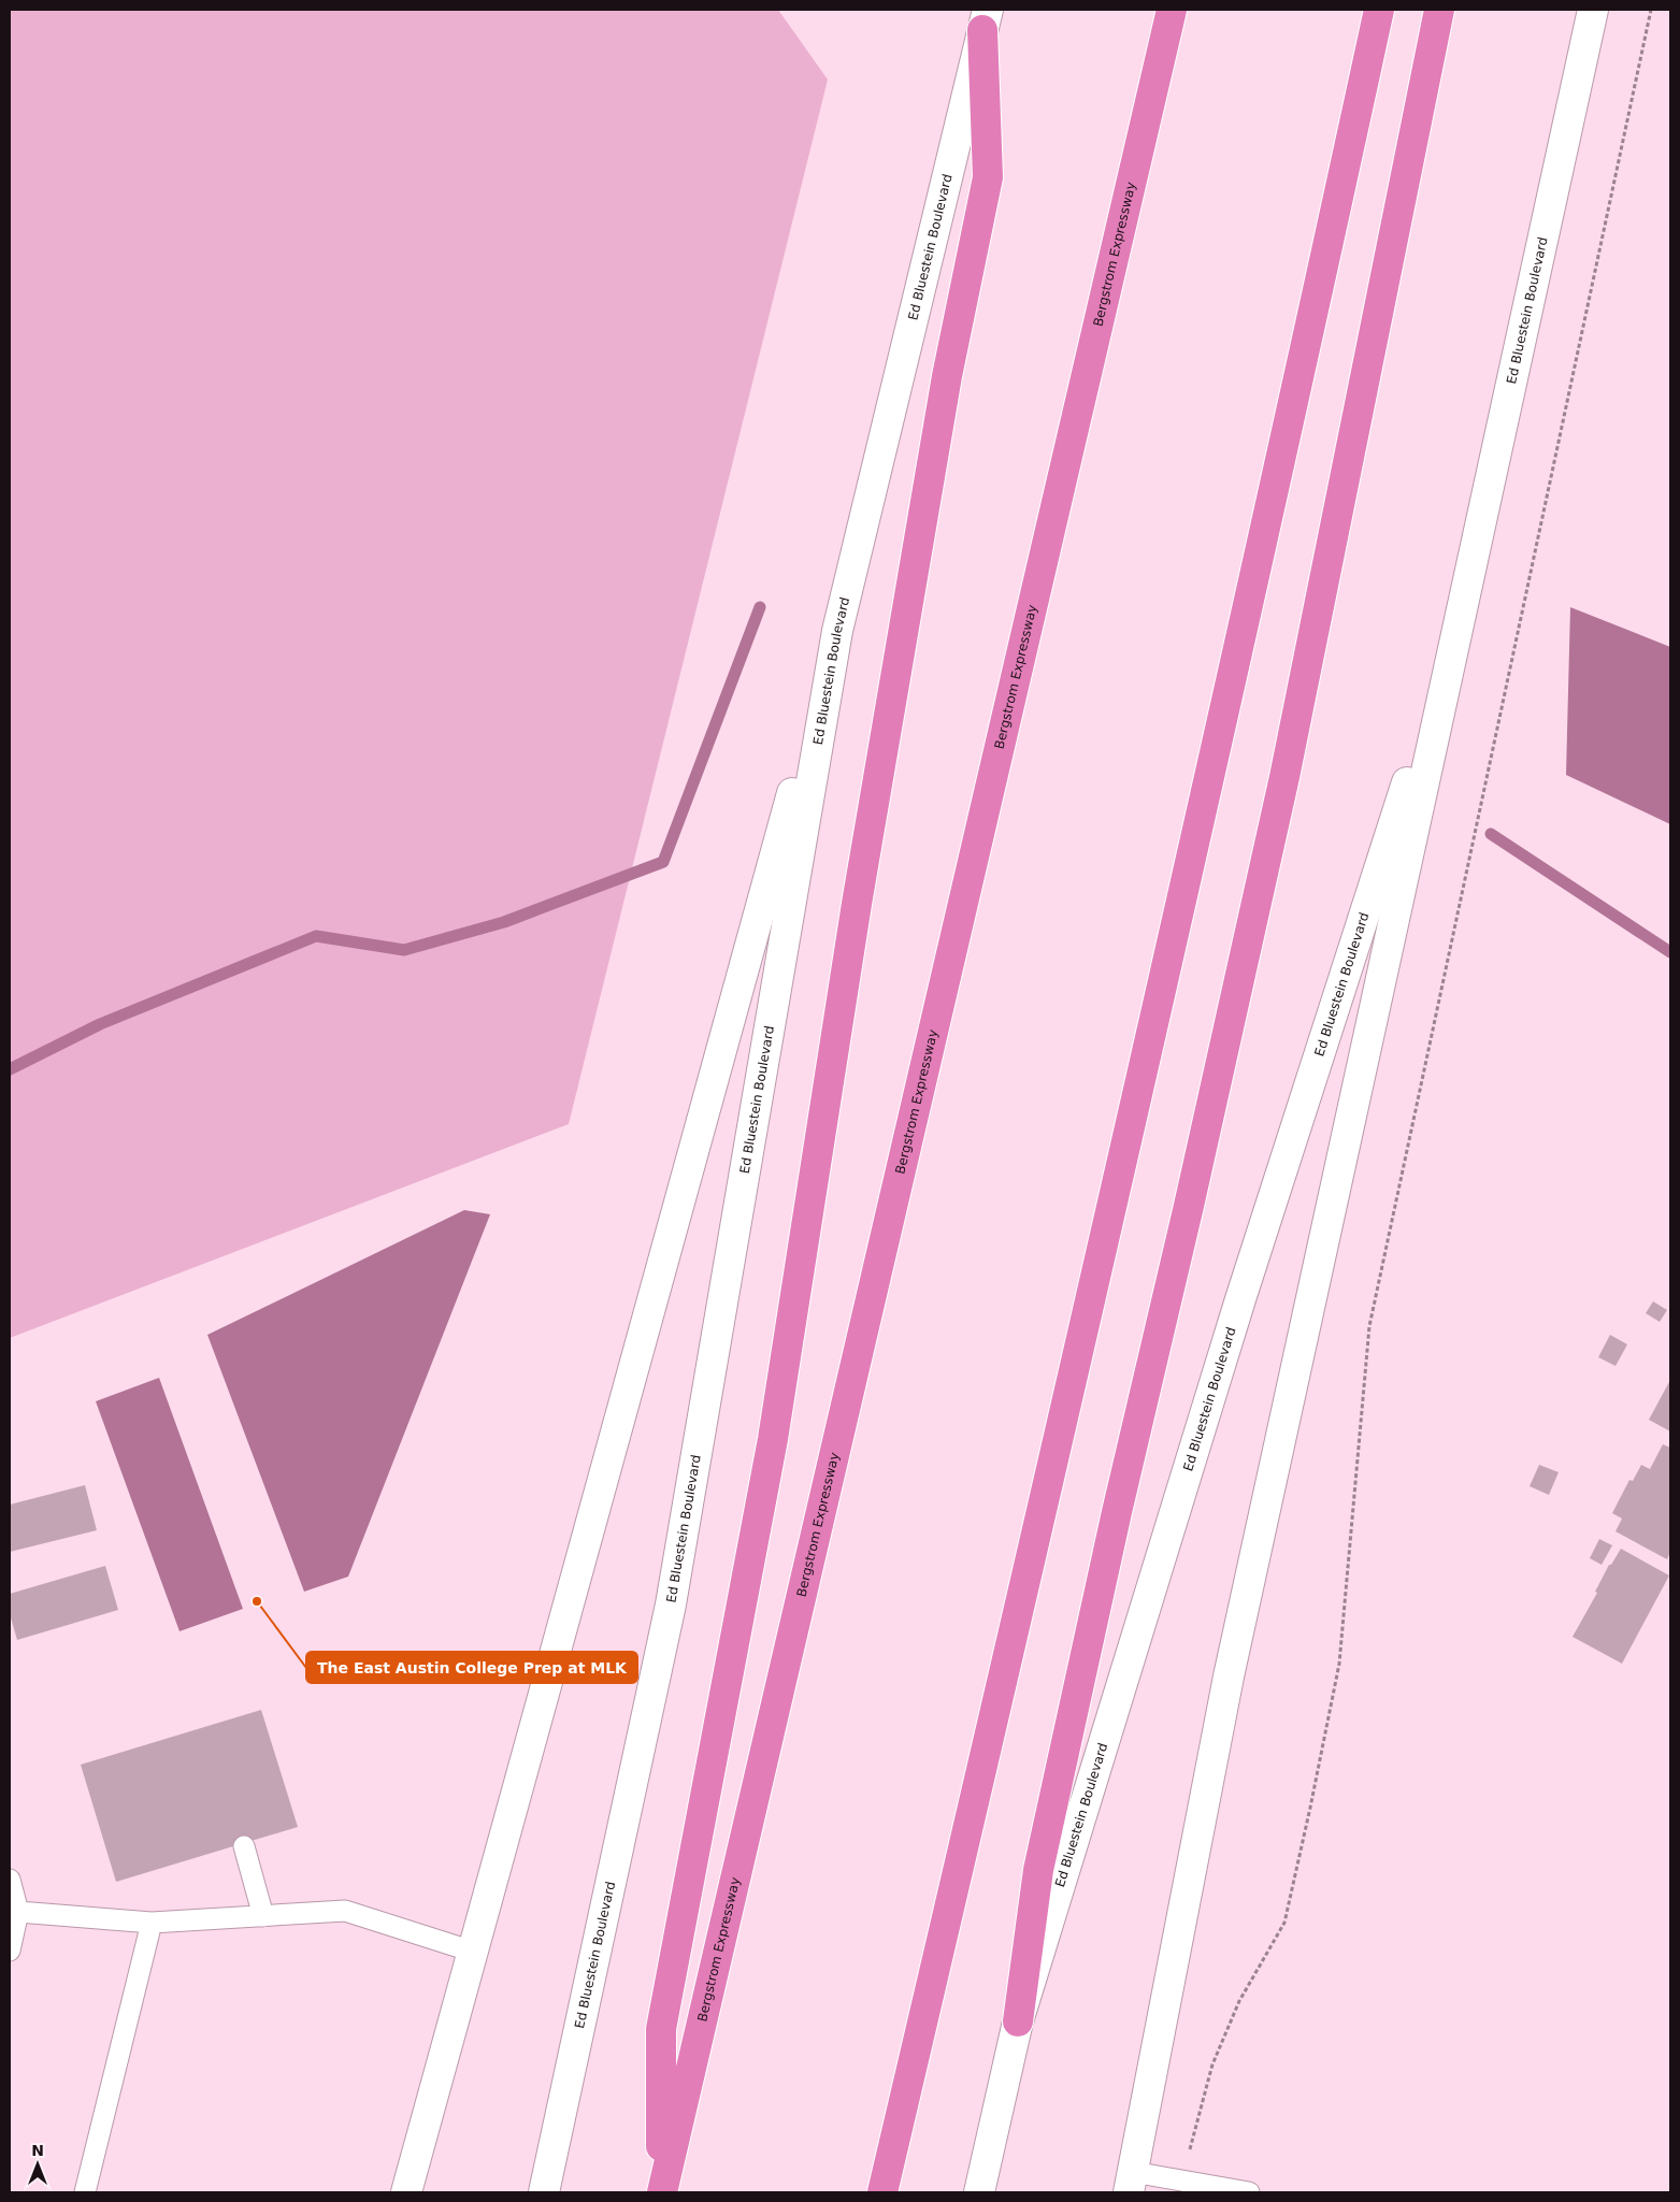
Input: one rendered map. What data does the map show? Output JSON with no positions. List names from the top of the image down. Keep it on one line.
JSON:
{"streets":{"highway":["Bergstrom Expressway"],"main road":["Ed Bluestein Boulevard"]},"places":["The East Austin College Prep at MLK"],"north":"top"}
